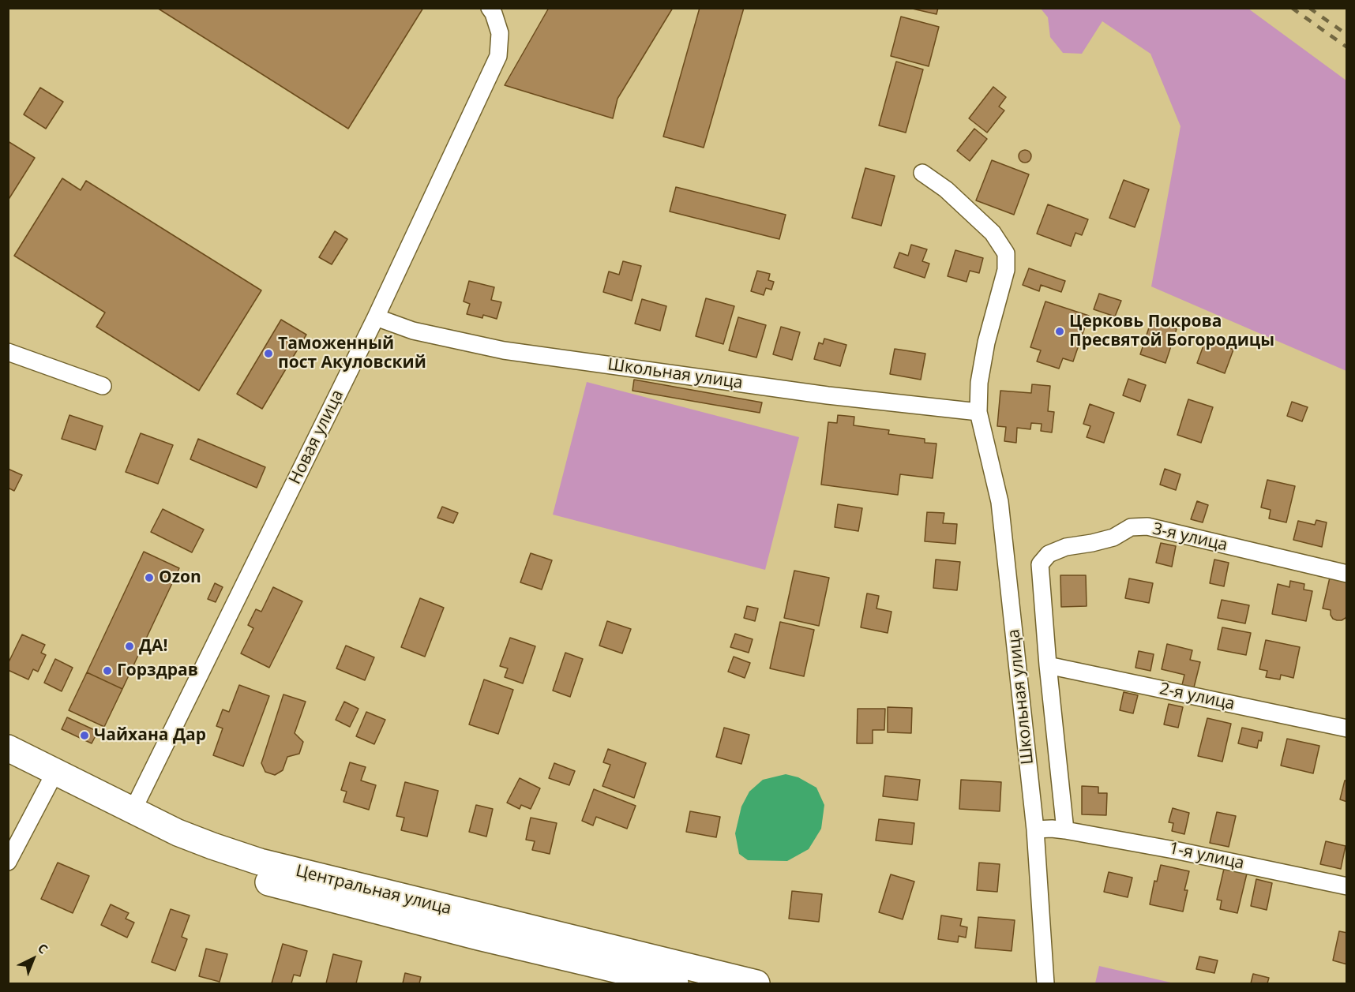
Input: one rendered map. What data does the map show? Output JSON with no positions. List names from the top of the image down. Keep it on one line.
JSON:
{"streets":{"main road":["Центральная улица"],"street":["Школьная улица","Новая улица","3-я улица","2-я улица","1-я улица"]},"crossings":[["Школьная улица","Новая улица"],["Школьная улица","1-я улица"],["Новая улица","Центральная улица"],["3-я улица","2-я улица"]],"places":["Церковь Покрова Пресвятой Богородицы","Таможенный пост Акуловский","Ozon","ДА!","Горздрав","Чайхана Дар"],"north":"top right"}
